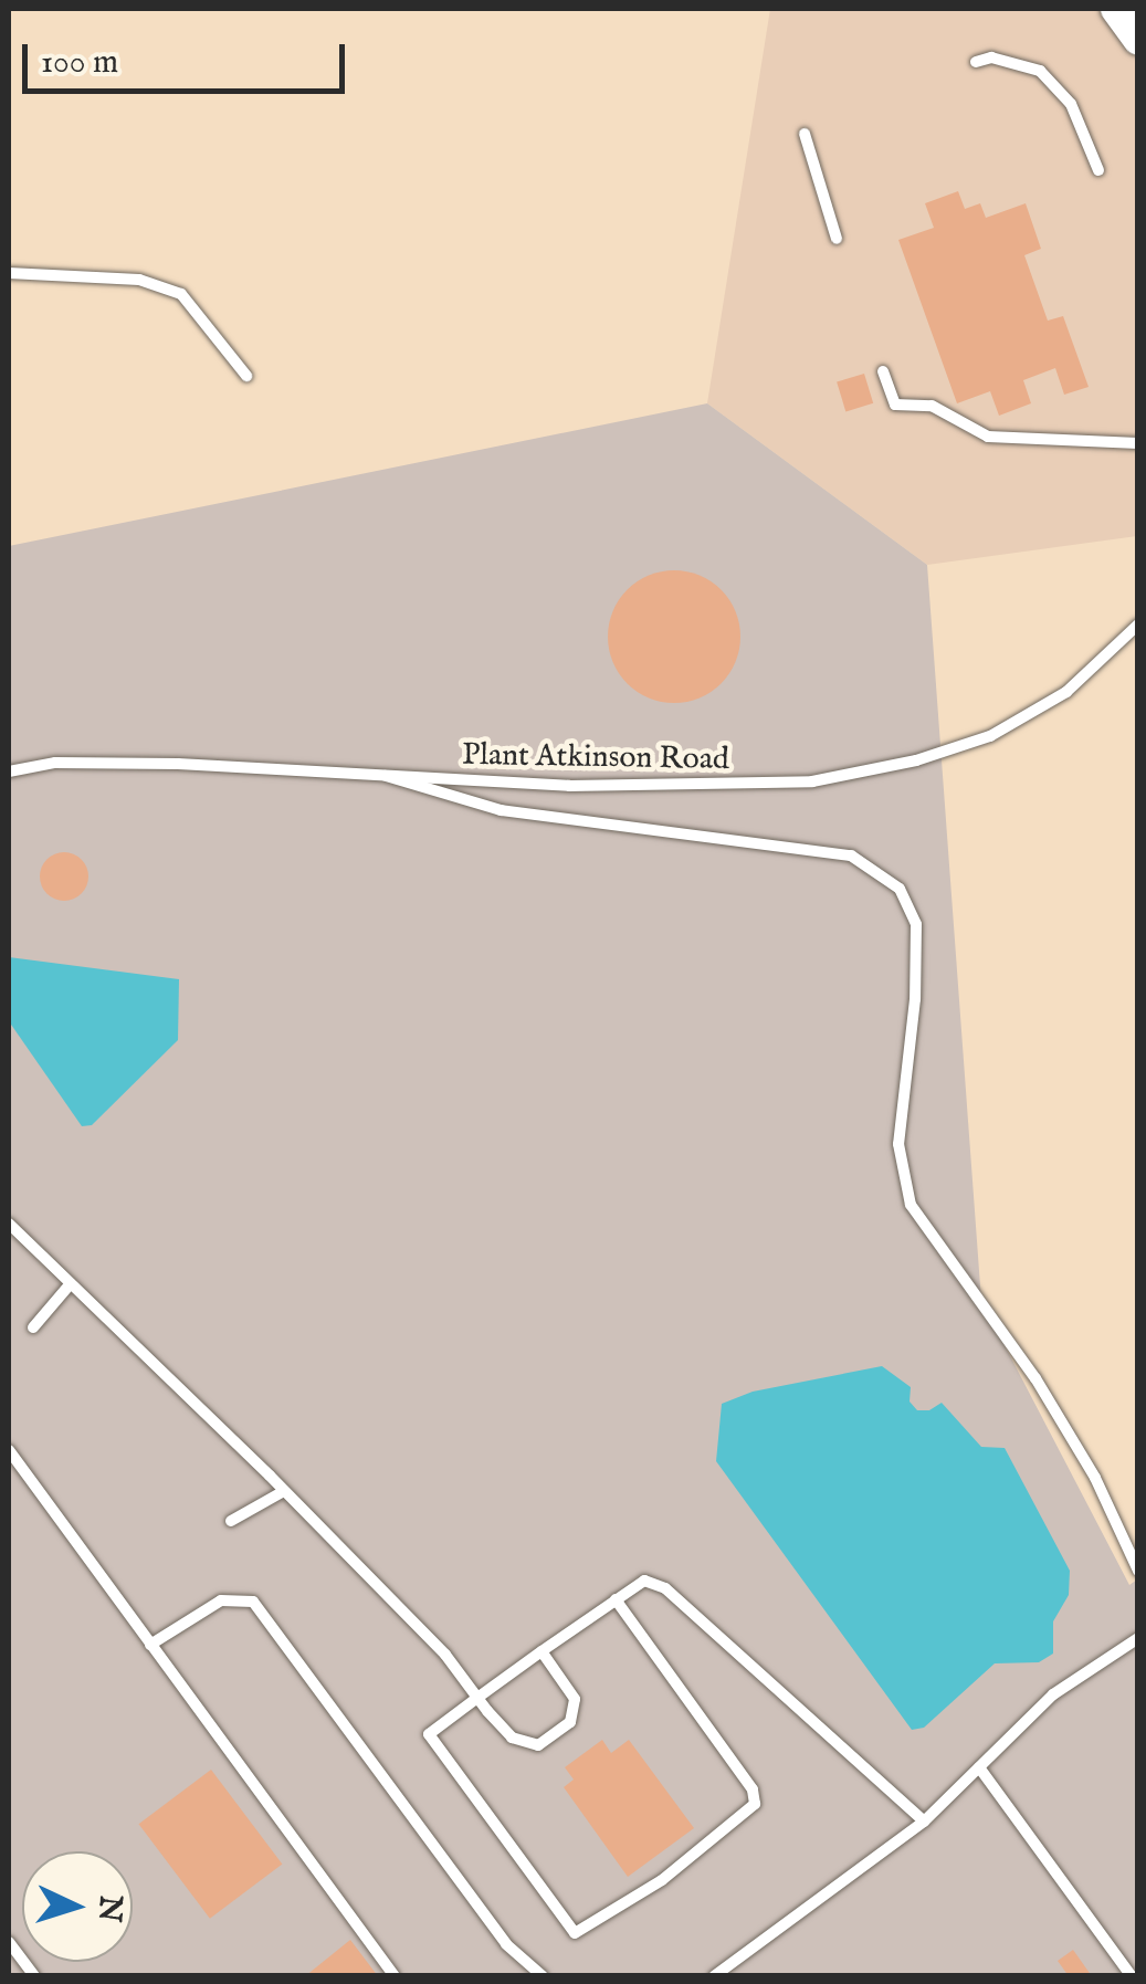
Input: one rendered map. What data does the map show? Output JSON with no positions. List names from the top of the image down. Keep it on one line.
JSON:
{"streets":{"lane":["Plant Atkinson Road"]},"scale_bar":"100 m","north":"right"}
